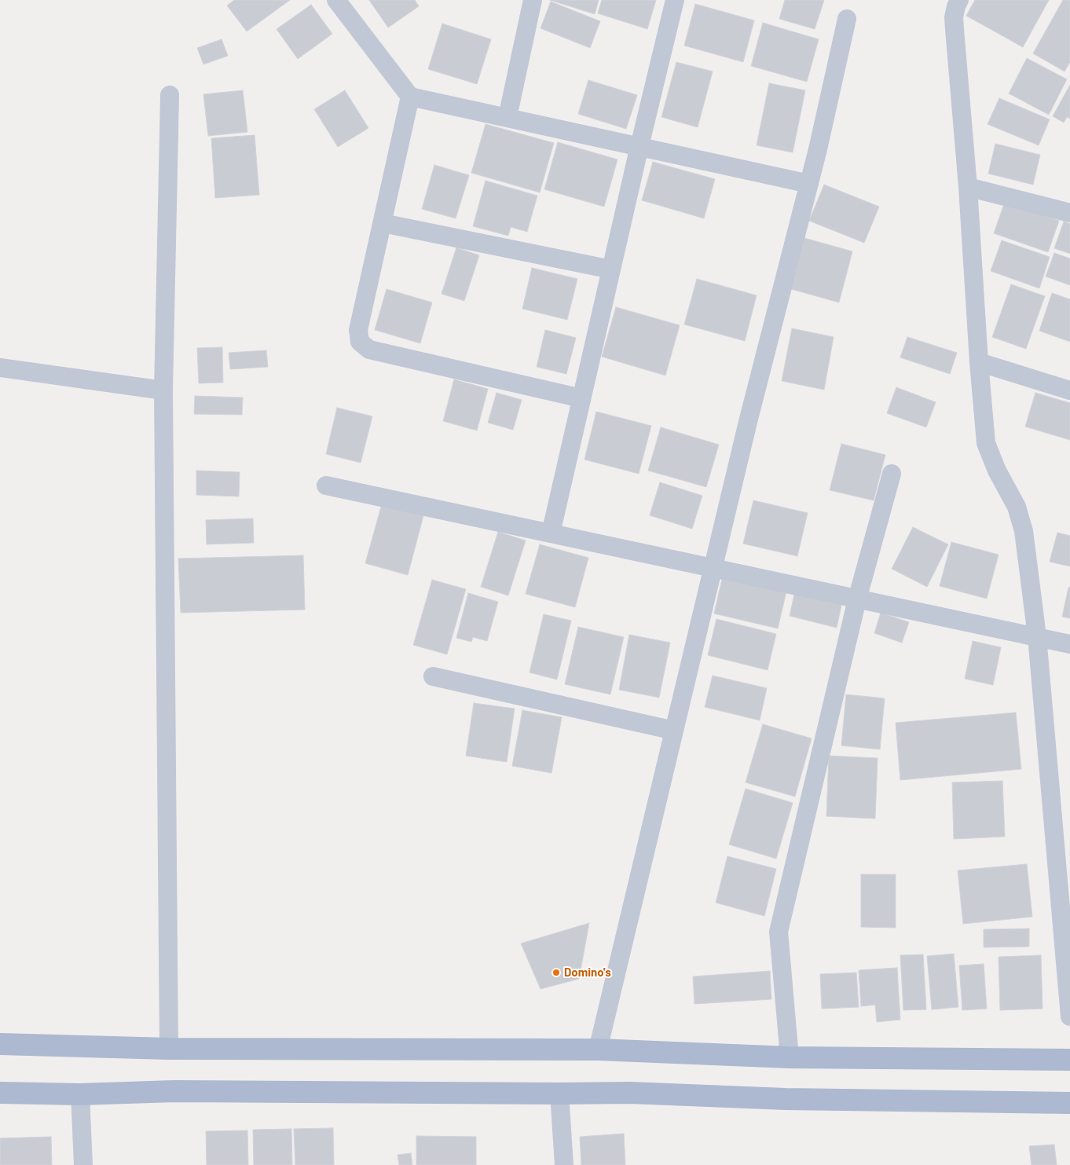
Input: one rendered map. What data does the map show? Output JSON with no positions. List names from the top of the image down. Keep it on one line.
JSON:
{"places":["Domino's"]}
